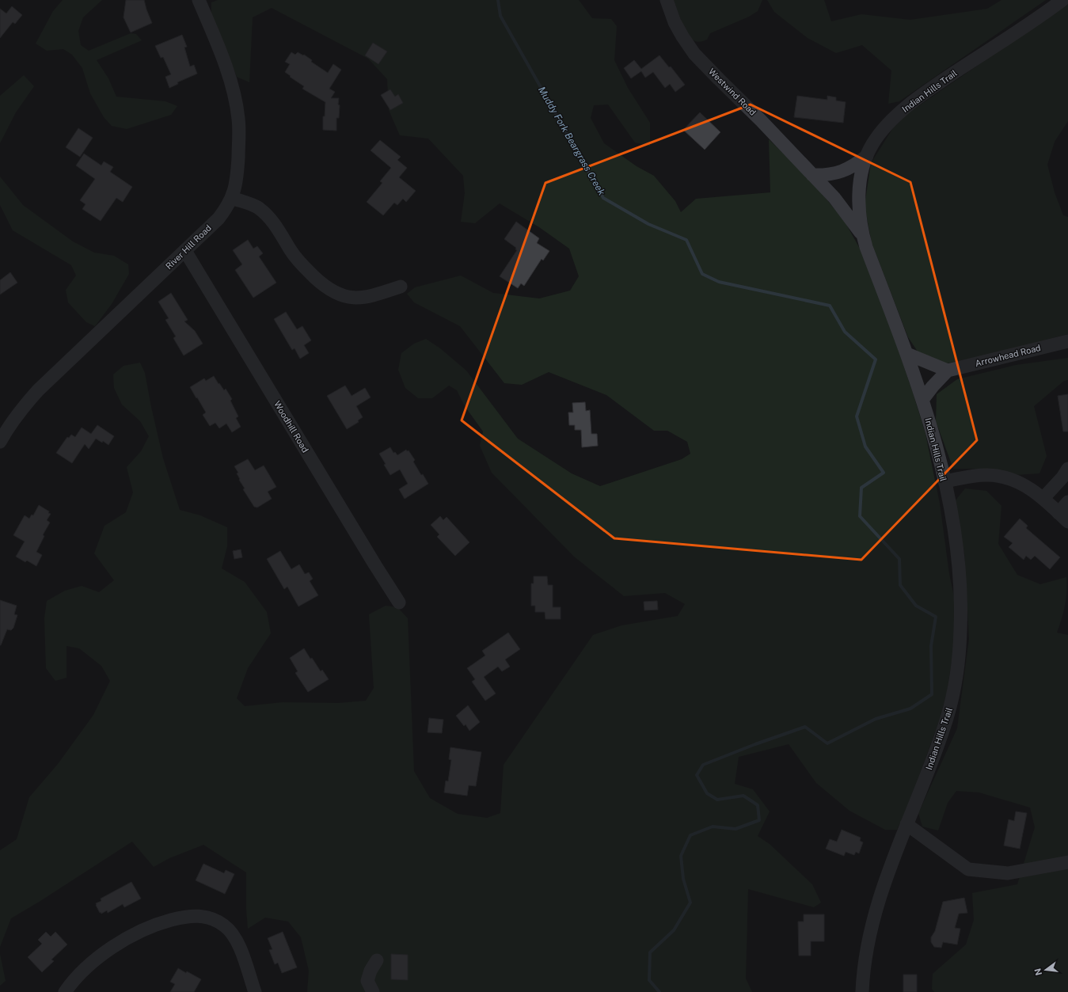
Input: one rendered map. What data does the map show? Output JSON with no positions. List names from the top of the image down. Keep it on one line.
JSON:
{"streets":{"street":["Indian Hills Trail","Westwind Road","River Hill Road","Arrowhead Road","Woodhill Road"]},"crossings":[["Indian Hills Trail","Westwind Road"],["River Hill Road","Woodhill Road"]],"water":["Muddy Fork Beargrass Creek"],"north":"left"}
